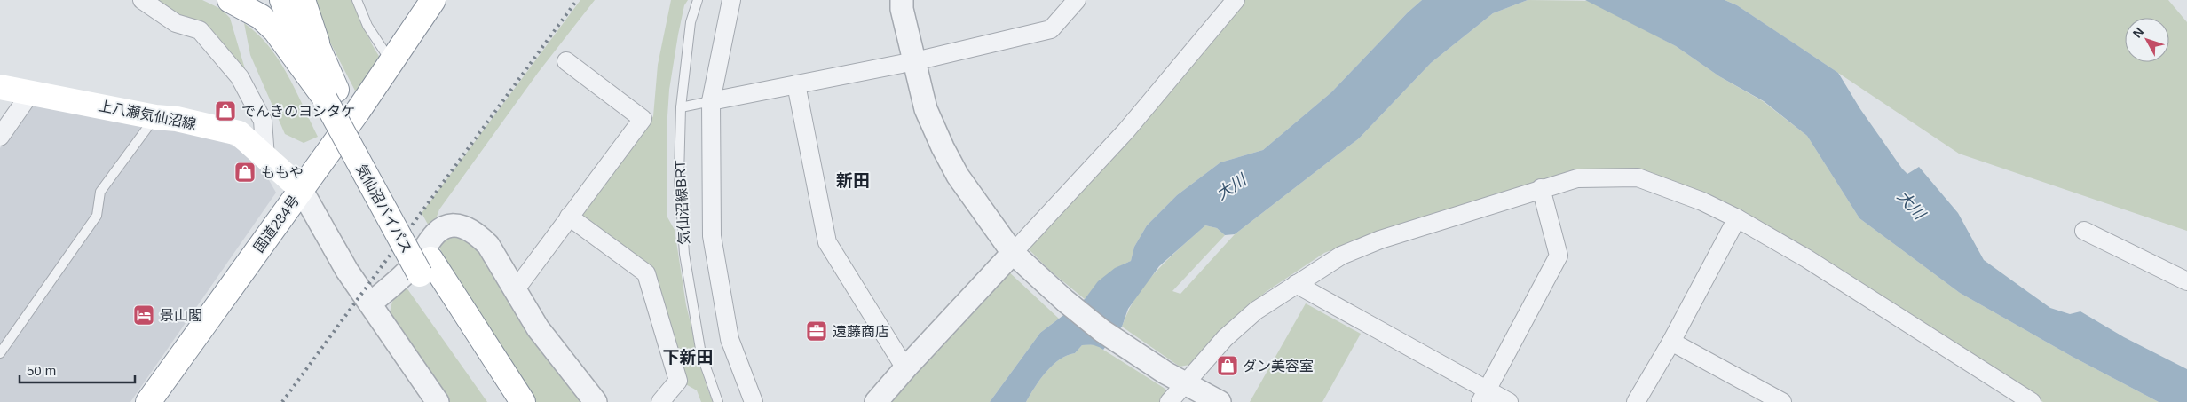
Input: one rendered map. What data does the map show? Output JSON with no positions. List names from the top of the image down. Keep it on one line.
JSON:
{"streets":{"main road":["上八瀬気仙沼線","気仙沼バイパス","国道284号"],"lane":["気仙沼線BRT"]},"crossings":[["上八瀬気仙沼線","国道284号"]],"districts":["新田","下新田"],"water":["大川"],"places":{"shop":["でんきのヨシタケ","ももや","ダン美容室"],"hotel":["景山閣"],"office":["遠藤商店"]},"scale_bar":"50 m","north":"top left"}
